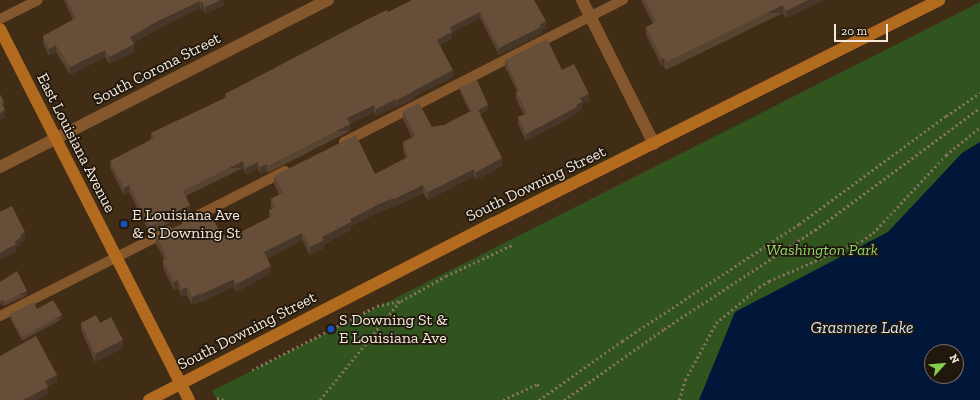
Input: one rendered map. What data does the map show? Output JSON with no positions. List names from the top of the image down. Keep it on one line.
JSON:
{"streets":{"main road":["East Louisiana Avenue","South Downing Street"],"street":["South Corona Street"]},"crossings":[["South Corona Street","East Louisiana Avenue"],["East Louisiana Avenue","South Downing Street"]],"water":["Grasmere Lake"],"parks":["Washington Park"],"places":["E Louisiana Ave & S Downing St","S Downing St & E Louisiana Ave"],"scale_bar":"20 m","north":"top right"}
